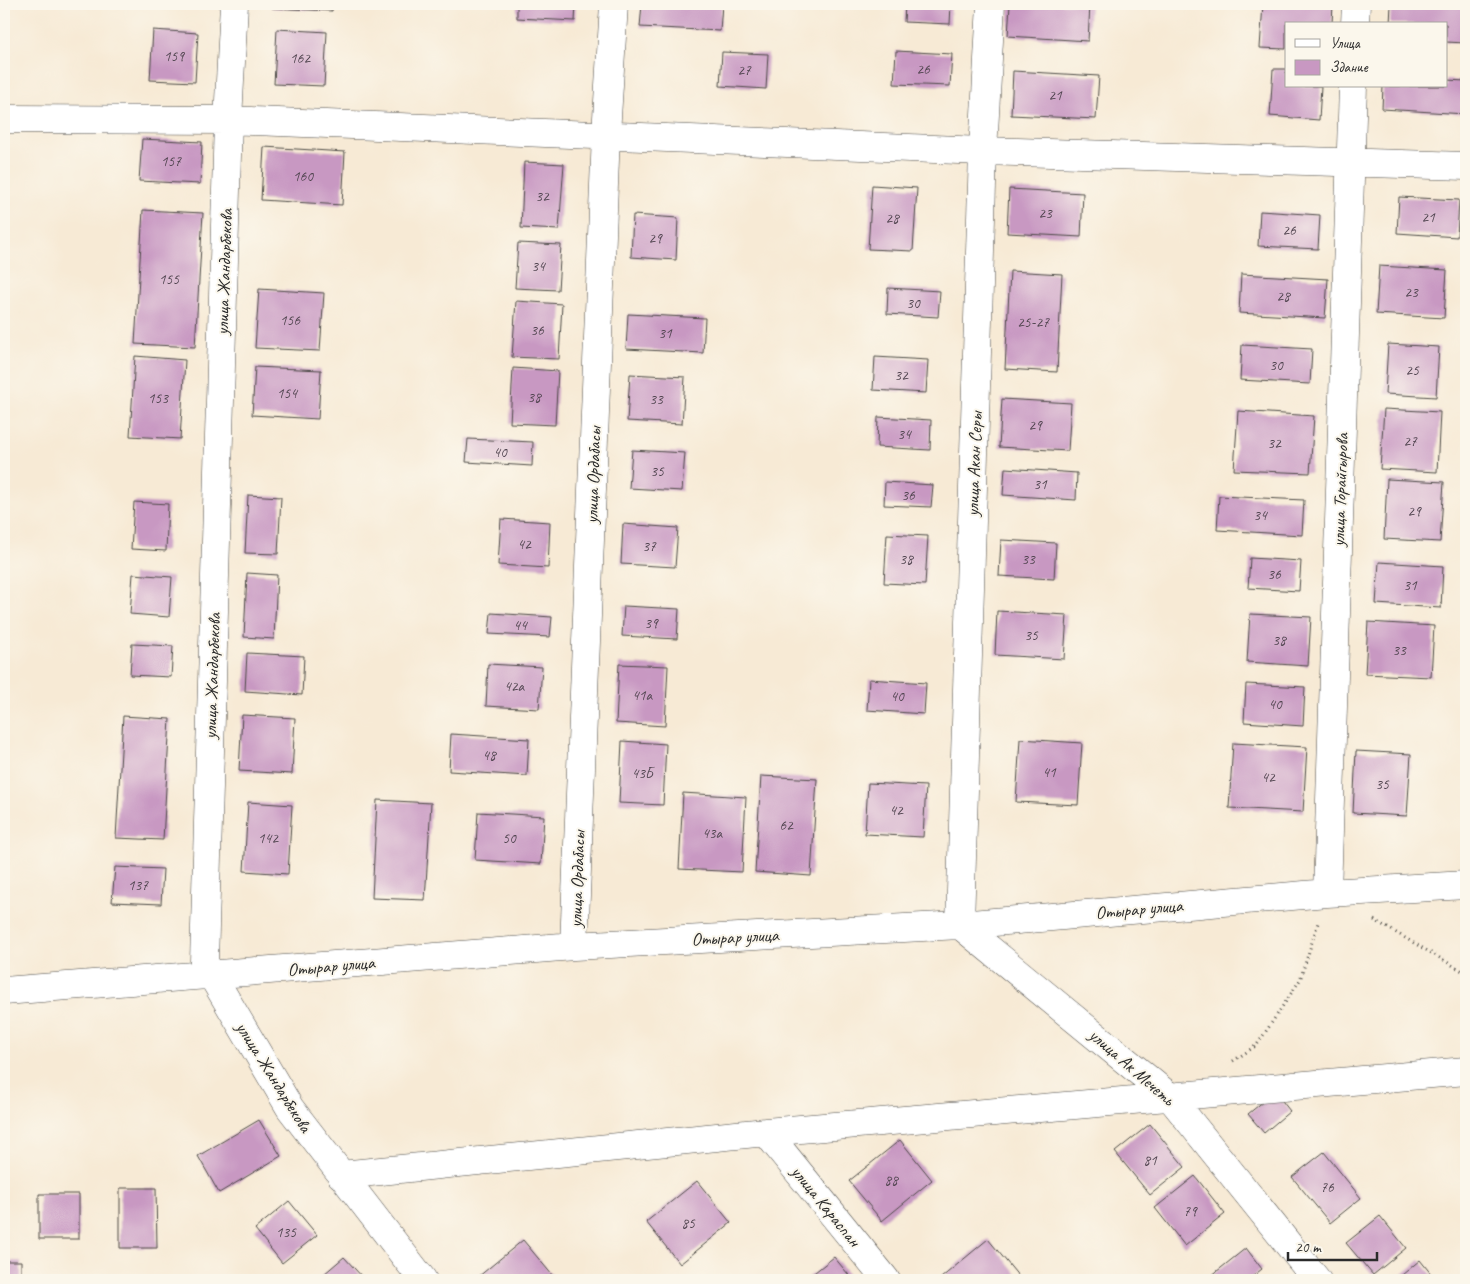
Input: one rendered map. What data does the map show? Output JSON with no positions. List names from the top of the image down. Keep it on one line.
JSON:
{"streets":{"street":["улица Жандарбекова","улица Акан Серы","улица Ордабасы","улица Торайгырова","Отырар улица","улица Ак Мечеть","улица Караспан"]},"crossings":[["улица Жандарбекова","Отырар улица"],["улица Акан Серы","Отырар улица"],["улица Акан Серы","улица Ак Мечеть"],["улица Ордабасы","Отырар улица"],["улица Торайгырова","Отырар улица"],["Отырар улица","улица Ак Мечеть"]],"house_numbers":["159","162","26","27","21","157","160","32","23","21","28","26","29","34","155","23","28","30","156","25-27","36","31","30","25","32","154","38","153","33","29","34","27","32","40","35","31","36","29","34","42","37","38","33","36","31","39","44","35","38","33","42а","41а","40","40","48","41","43Б","42","35","42","62","43а","142","50","137","81","88","76","79","85","135"],"legend":["Улица","Здание"],"scale_bar":"20 m"}
